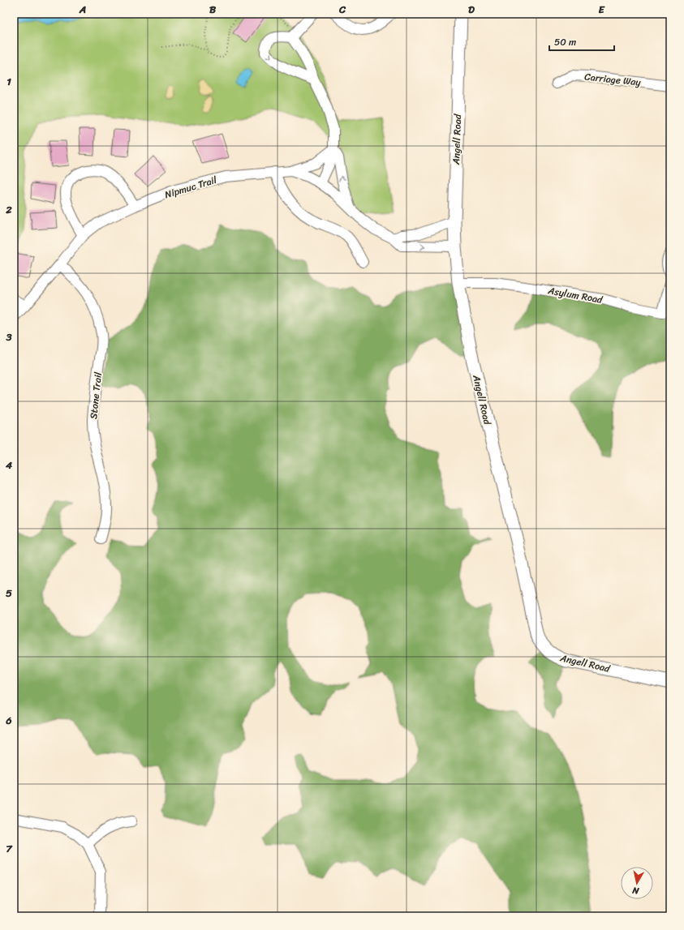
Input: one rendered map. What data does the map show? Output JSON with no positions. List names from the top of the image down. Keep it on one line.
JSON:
{"streets":{"street":["Carriage Way","Angell Road","Nipmuc Trail","Asylum Road","Stone Trail"]},"crossings":[["Angell Road","Nipmuc Trail"],["Angell Road","Asylum Road"],["Nipmuc Trail","Stone Trail"]],"scale_bar":"50 m","north":"bottom","grid":{"columns":["A","B","C","D","E"],"rows":["1","2","3","4","5","6","7"]}}
